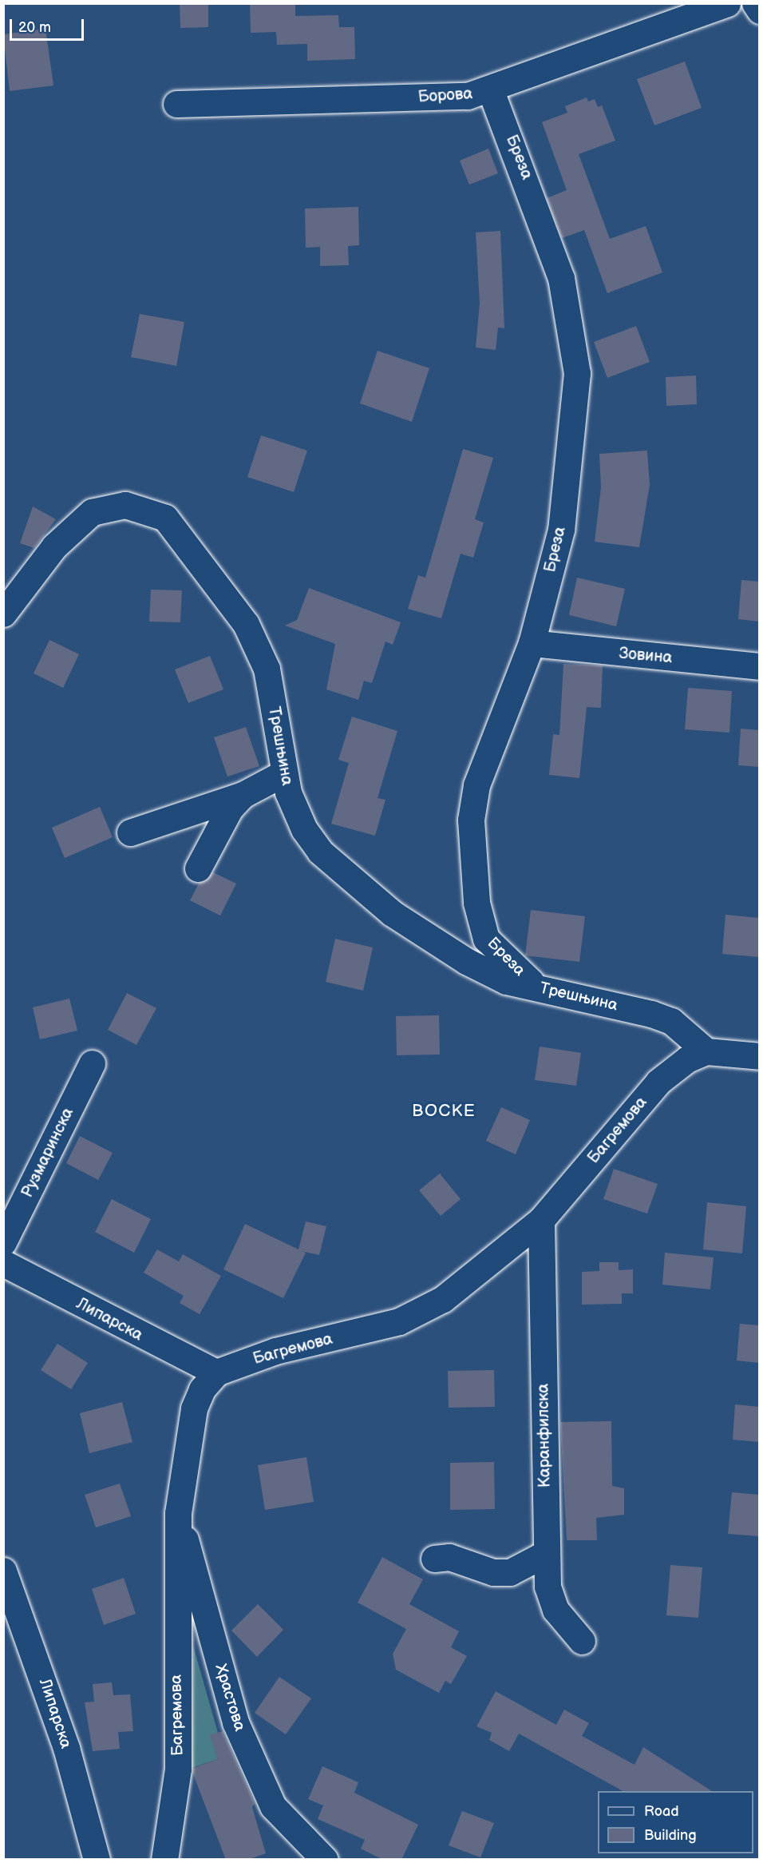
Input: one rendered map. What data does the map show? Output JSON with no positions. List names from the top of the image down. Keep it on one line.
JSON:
{"streets":{"street":["Борова","Бреза","Зовина","Трешњина","Багремова","Рузмаринска","Липарска","Каранфилска","Храстова"]},"crossings":[["Борова","Бреза"],["Бреза","Зовина"],["Бреза","Трешњина"],["Трешњина","Багремова"],["Багремова","Липарска"],["Багремова","Каранфилска"],["Багремова","Храстова"]],"districts":["BOCKE"],"legend":["Road","Building"],"scale_bar":"20 m"}
